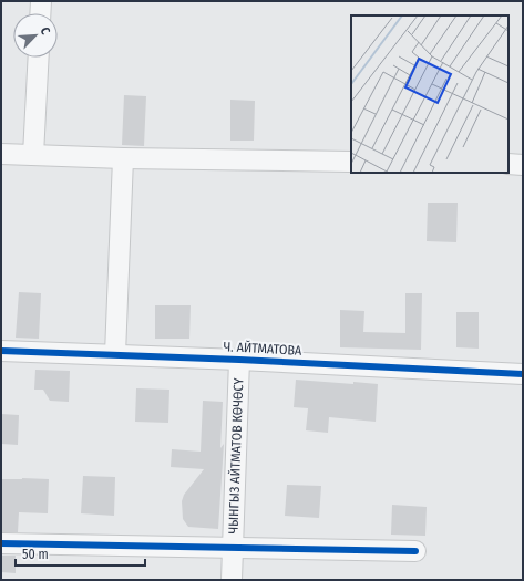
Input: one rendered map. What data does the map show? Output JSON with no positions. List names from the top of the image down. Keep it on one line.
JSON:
{"streets":{"street":["Ч. АЙТМАТОВА","ЧЫНГЫЗ АЙТМАТОВ КӨЧӨСҮ"]},"crossings":[["Ч. АЙТМАТОВА","ЧЫНГЫЗ АЙТМАТОВ КӨЧӨСҮ"]],"scale_bar":"50 m","north":"top right"}
